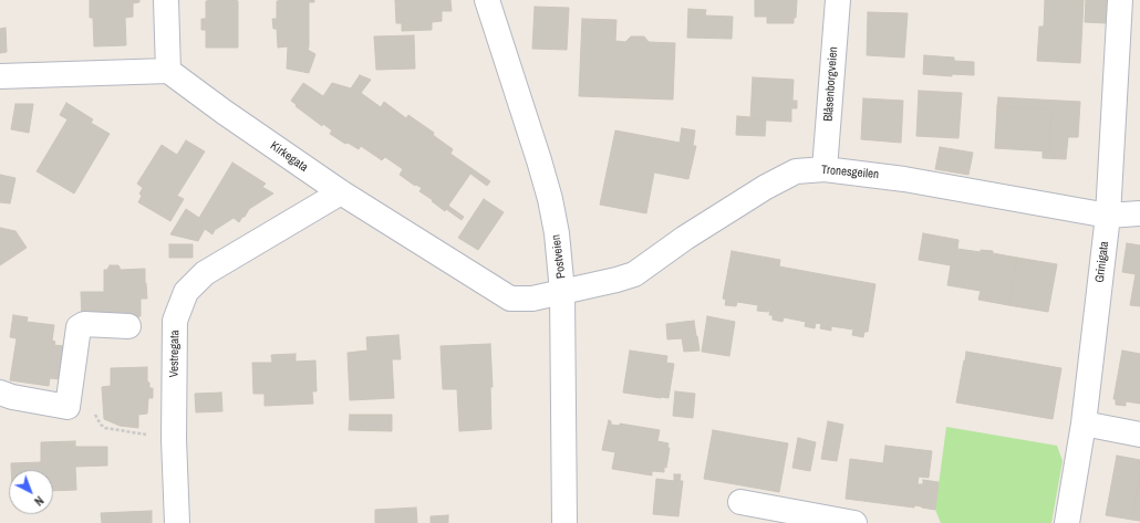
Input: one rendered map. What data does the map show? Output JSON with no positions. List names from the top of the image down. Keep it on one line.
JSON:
{"streets":{"street":["Blåsenborgveien","Kirkegata","Tronesgeilen","Postveien","Grinigata","Vestregata"]},"crossings":[["Blåsenborgveien","Tronesgeilen"],["Kirkegata","Tronesgeilen"],["Kirkegata","Postveien"],["Kirkegata","Vestregata"],["Tronesgeilen","Postveien"],["Tronesgeilen","Grinigata"]],"north":"bottom right"}
